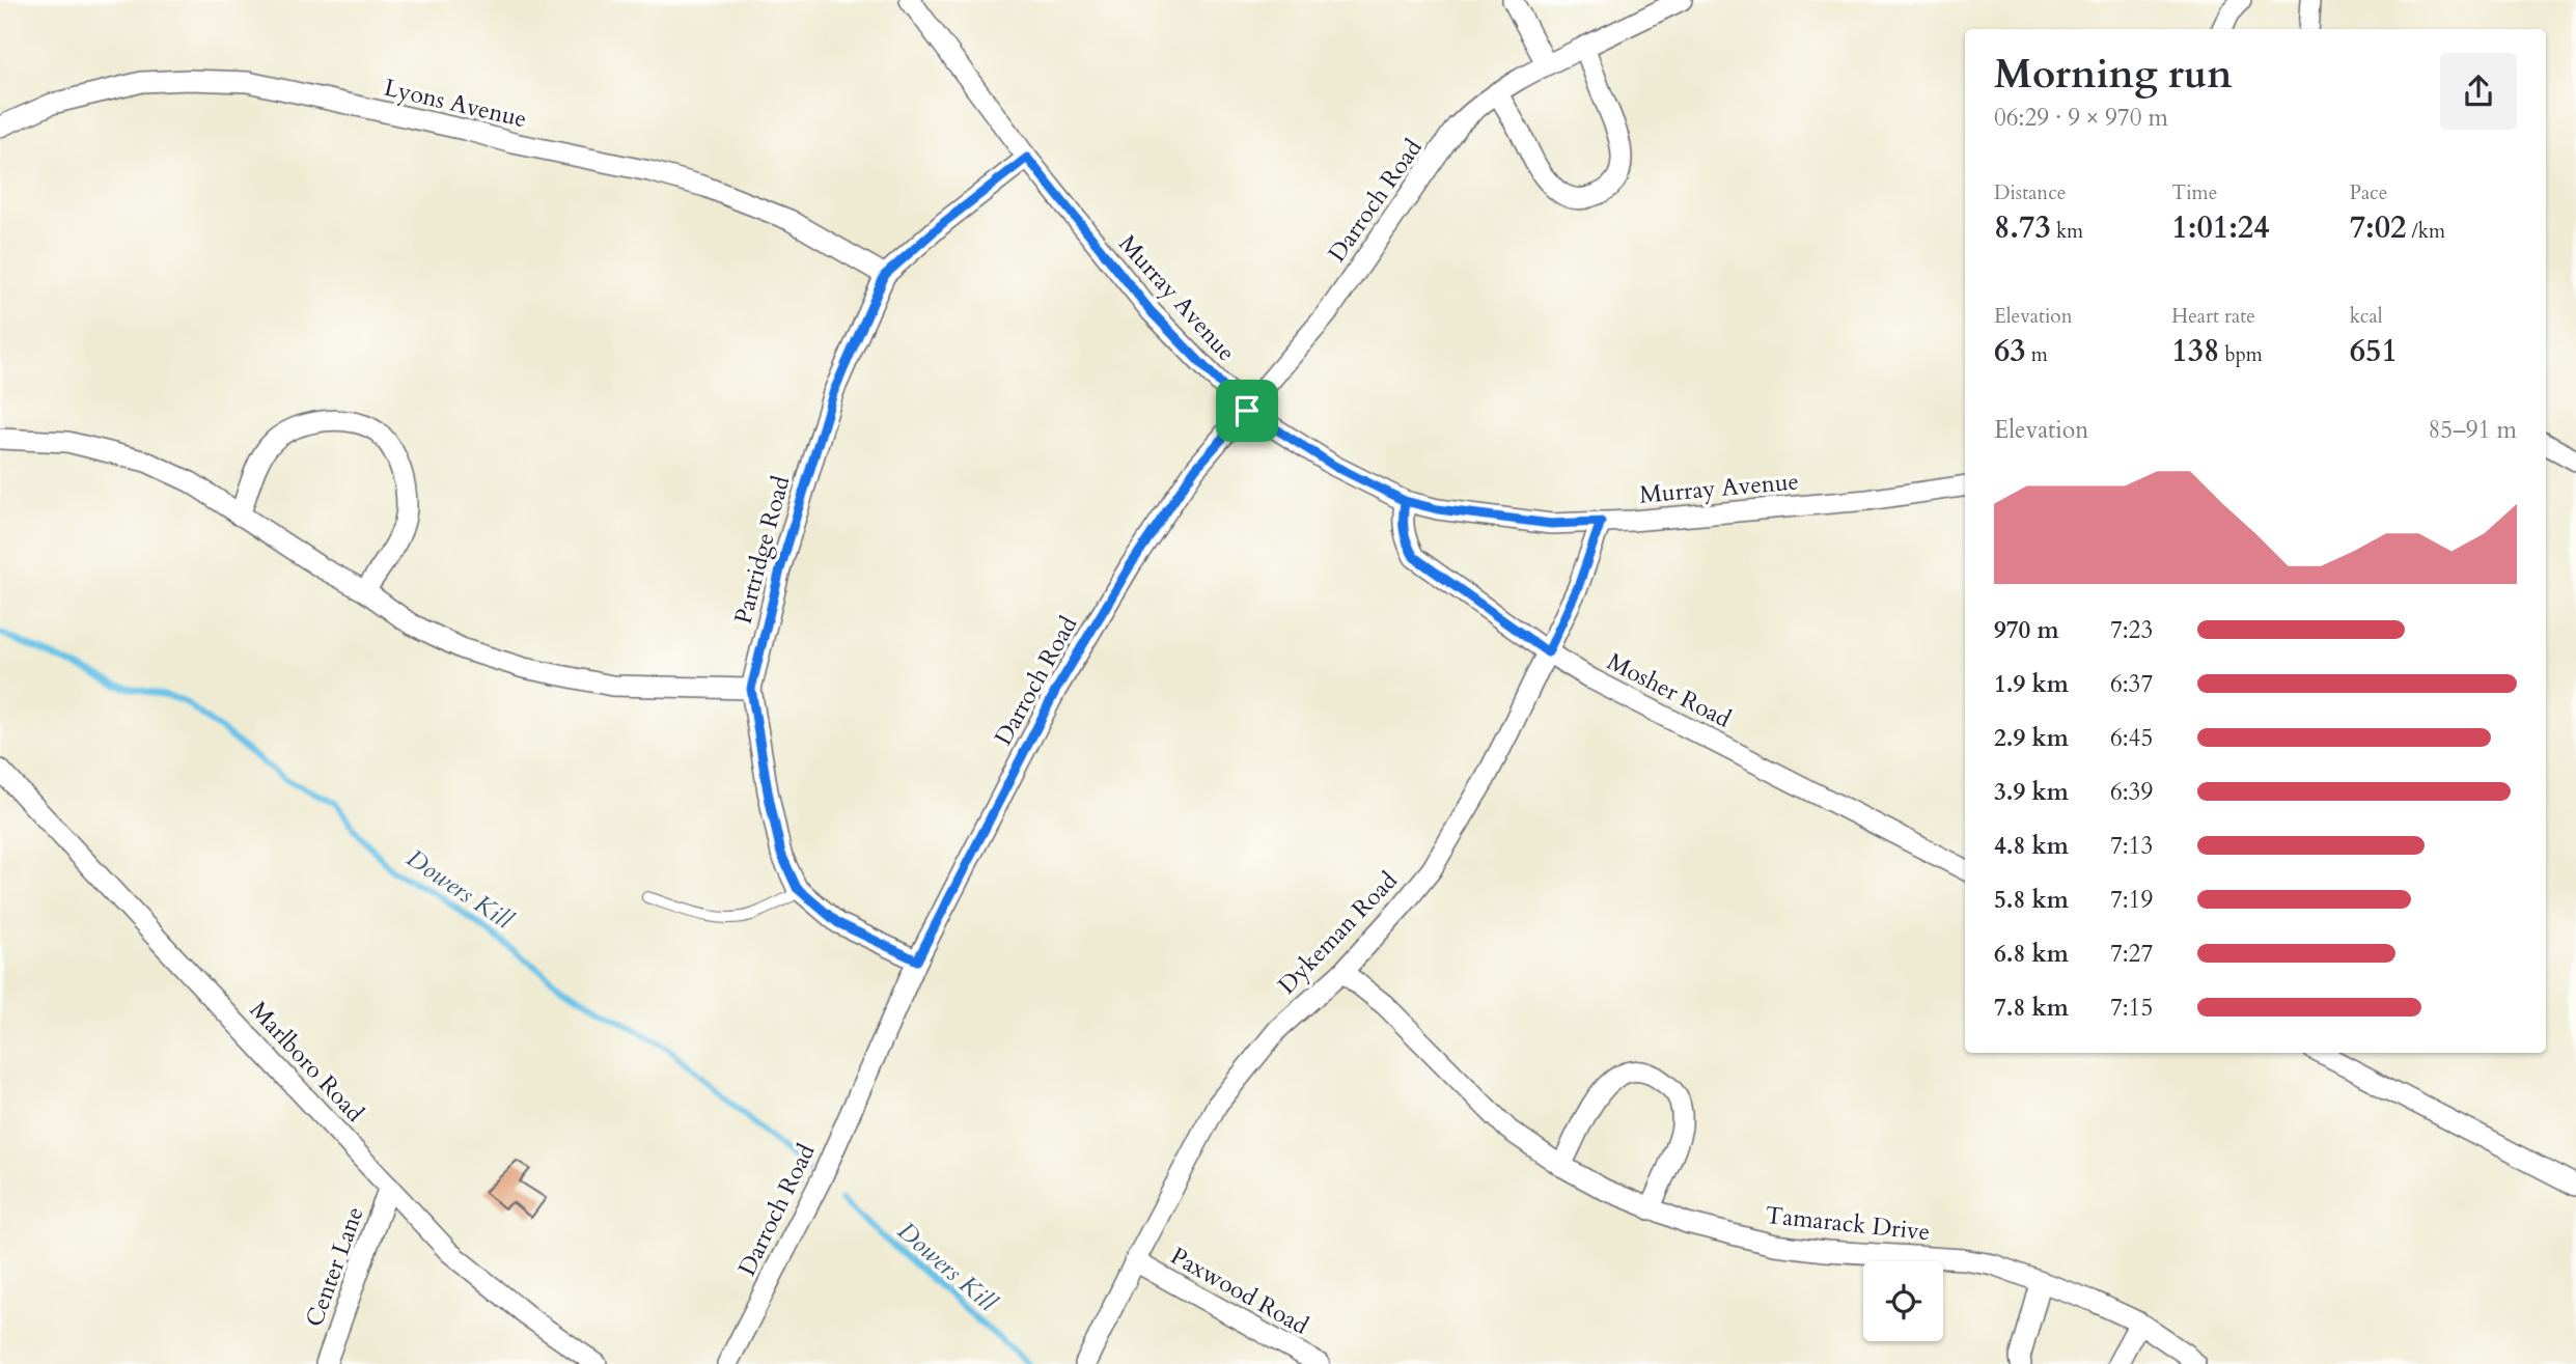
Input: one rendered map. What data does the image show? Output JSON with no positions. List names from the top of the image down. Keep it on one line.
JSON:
{"streets":{"street":["Lyons Avenue","Darroch Road","Murray Avenue","Partridge Road","Mosher Road","Dykeman Road","Marlboro Road","Tamarack Drive","Center Lane","Paxwood Road"]},"crossings":[["Lyons Avenue","Partridge Road"],["Darroch Road","Murray Avenue"],["Darroch Road","Partridge Road"],["Murray Avenue","Partridge Road"],["Murray Avenue","Mosher Road"],["Murray Avenue","Dykeman Road"],["Mosher Road","Dykeman Road"],["Dykeman Road","Tamarack Drive"],["Dykeman Road","Paxwood Road"],["Marlboro Road","Center Lane"]],"water":["Dowers Kill"],"page":{"heading":["Morning run","06:29 · 9 × 970 m"],"stats":[["Distance","8.73 km"],["Time","1:01:24"],["Pace","7:02 /km"],["Elevation","63 m"],["Heart rate","138 bpm"],["kcal","651"]],"chart":["Elevation","85–91 m"],"list":[{"name":"970 m","note":"7:23"},{"name":"1.9 km","note":"6:37"},{"name":"2.9 km","note":"6:45"},{"name":"3.9 km","note":"6:39"},{"name":"4.8 km","note":"7:13"},{"name":"5.8 km","note":"7:19"},{"name":"6.8 km","note":"7:27"},{"name":"7.8 km","note":"7:15"}]}}
